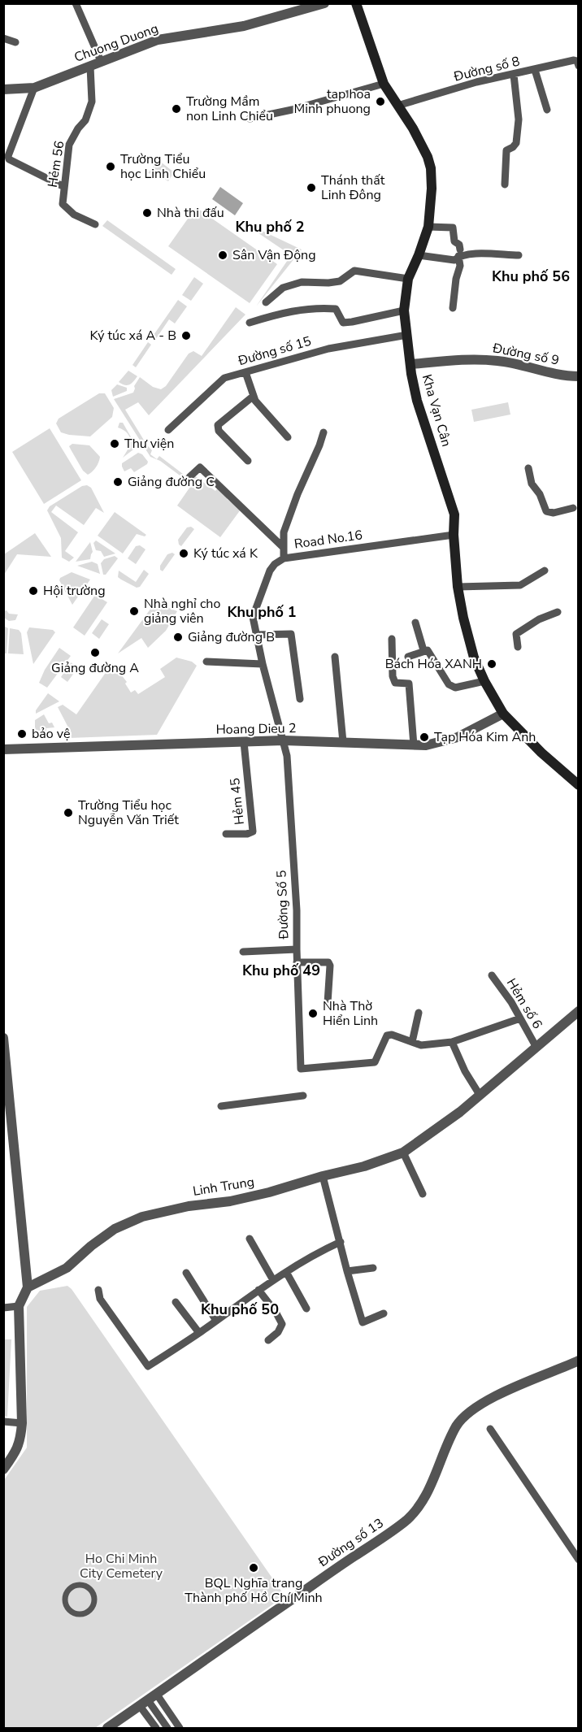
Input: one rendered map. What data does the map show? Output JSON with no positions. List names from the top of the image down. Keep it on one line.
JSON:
{"streets":{"main road":["Kha Vạn Cân"],"street":["Chuong Duong","Đường số 8","Hẻm 56","Đường số 15","Đường số 9","Road No.16","Hoang Dieu 2","Hẻm 45","Đường Số 5","Hẻm số 6","Linh Trung","Đường số 13"]},"crossings":[["Chuong Duong","Hẻm 56"],["Đường số 8","Kha Vạn Cân"],["Đường số 15","Kha Vạn Cân"],["Đường số 9","Kha Vạn Cân"],["Kha Vạn Cân","Road No.16"],["Kha Vạn Cân","Hoang Dieu 2"],["Road No.16","Hoang Dieu 2"],["Road No.16","Đường Số 5"],["Hoang Dieu 2","Hẻm 45"],["Hoang Dieu 2","Đường Số 5"],["Hẻm số 6","Linh Trung"]],"districts":["Khu phố 2","Khu phố 56","Khu phố 1","Khu phố 49","Khu phố 50"],"parks":["Ho Chi Minh City Cemetery"],"places":["tap hoa Minh phuong","Trường Mầm non Linh Chiểu","Trường Tiểu học Linh Chiểu","Thánh thất Linh Đông","Nhà thi đấu","Sân Vận Động","Ký túc xá A - B","Thư viện","Giảng đường C","Ký túc xá K","Hội trường","Nhà nghỉ cho giảng viên","Giảng đường B","Giảng đường A","Bách Hóa XANH","bảo vệ","Tạp Hóa Kim Anh","Trường Tiểu học Nguyễn Văn Triết","Nhà Thờ Hiển Linh","BQL Nghĩa trang Thành phố Hồ Chí Minh"]}
